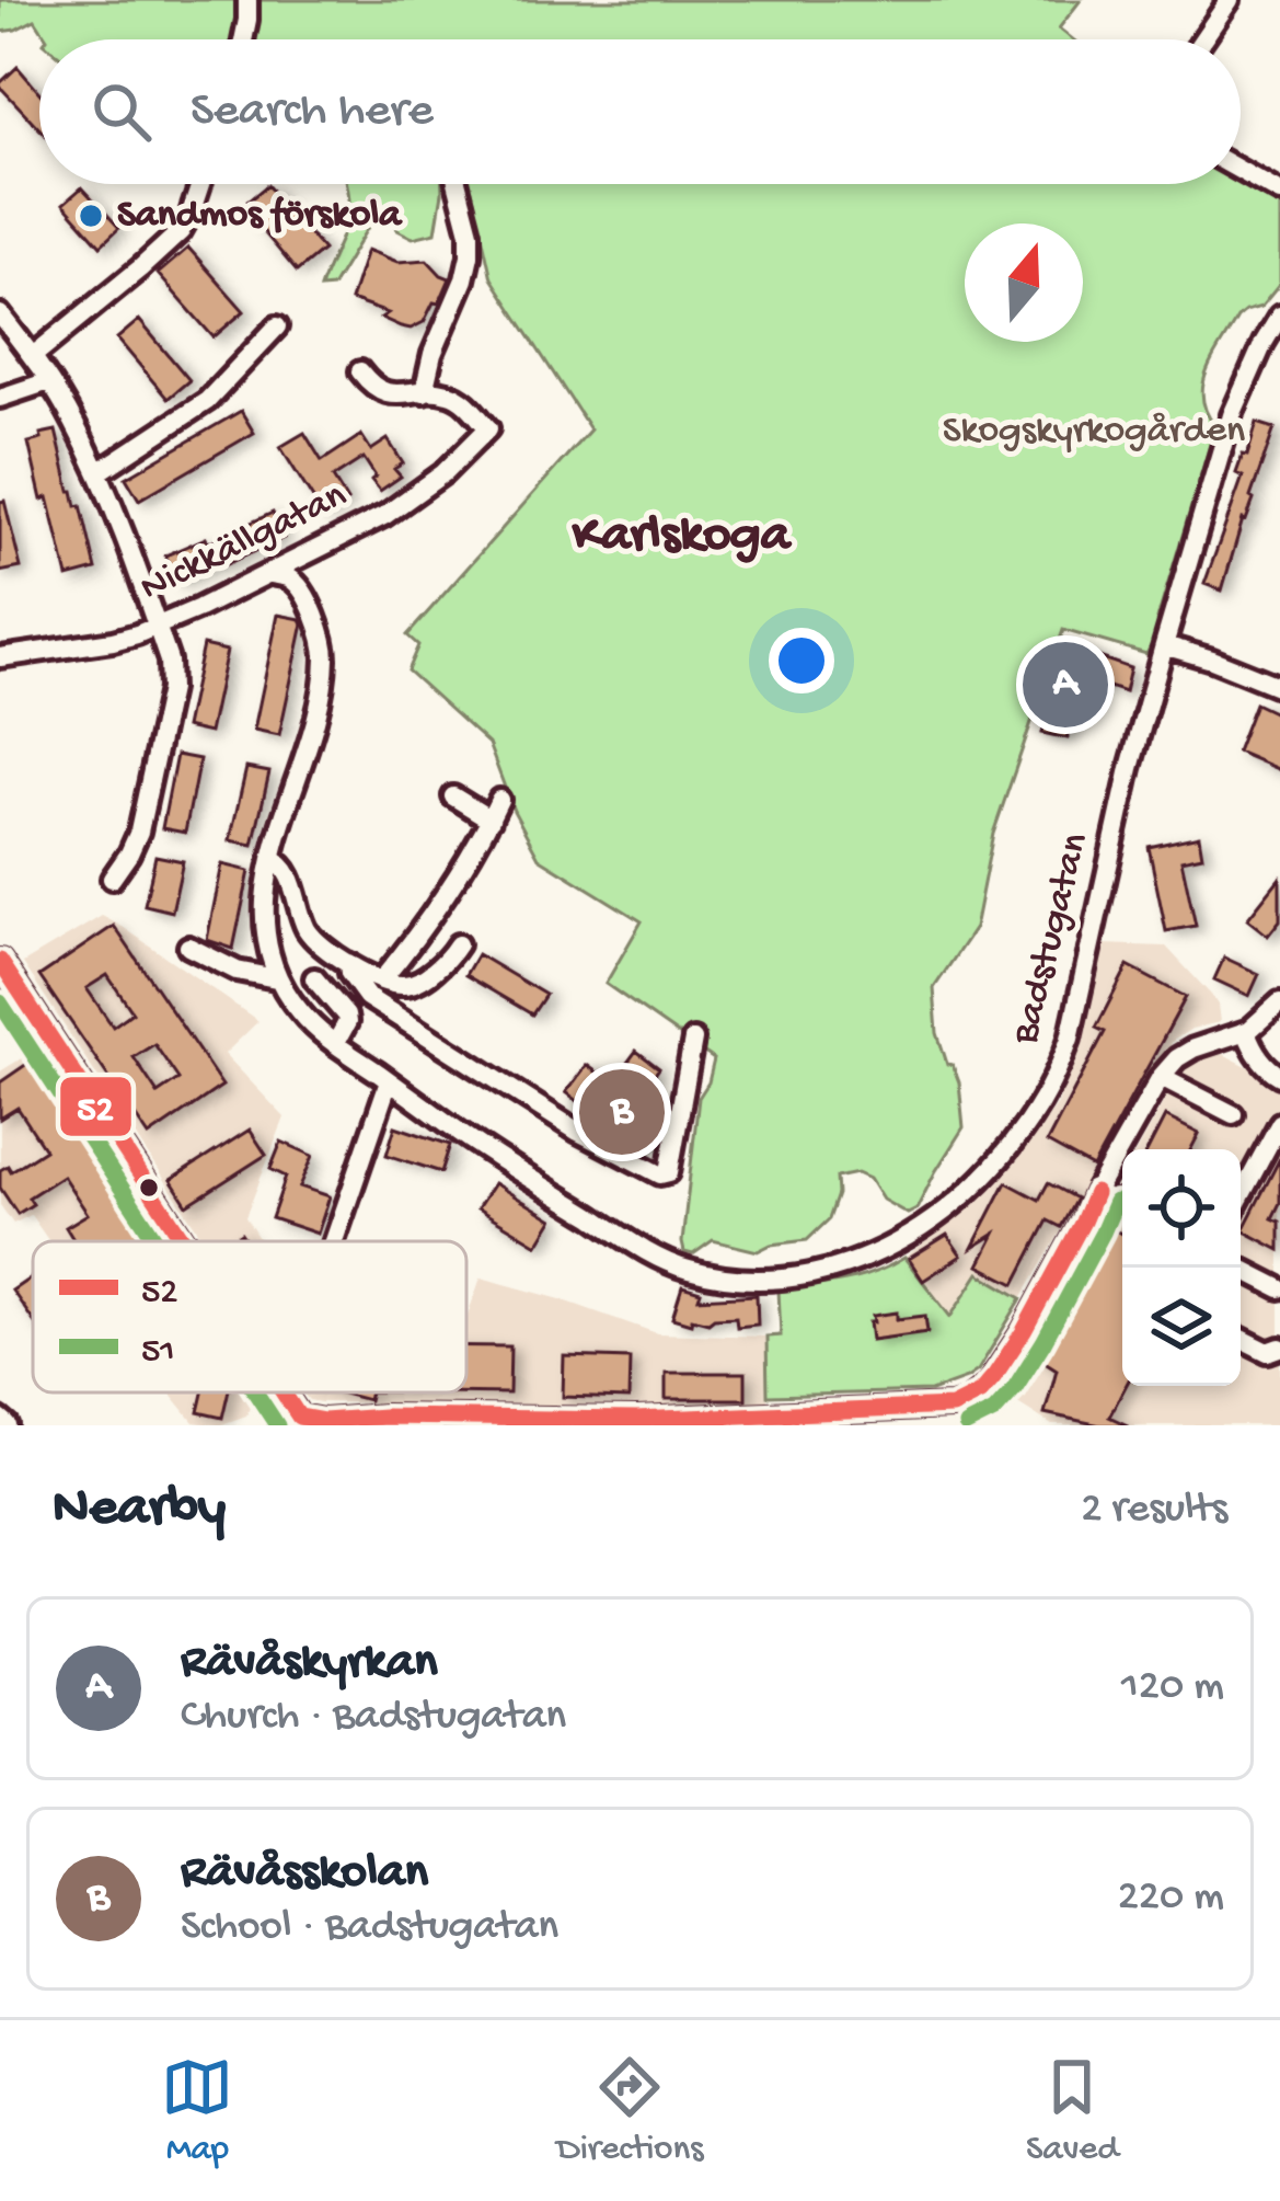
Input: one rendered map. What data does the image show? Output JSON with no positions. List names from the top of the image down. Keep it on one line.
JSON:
{"streets":{"street":["Nickkällgatan","Badstugatan"]},"districts":["Karlskoga"],"parks":["Skogskyrkogården"],"places":["Sandmos förskola"],"lines":["transit line 52","transit line 51"],"legend":["52","51"],"north":"top","page":{"search":"Search here","pins":["A","B"],"heading":["Nearby","2 results"],"list":[{"mark":"A","name":"Rävåskyrkan","note":"Church · Badstugatan","value":"120 m"},{"mark":"B","name":"Rävåsskolan","note":"School · Badstugatan","value":"220 m"}],"nav":["Map","Directions","Saved"]}}
